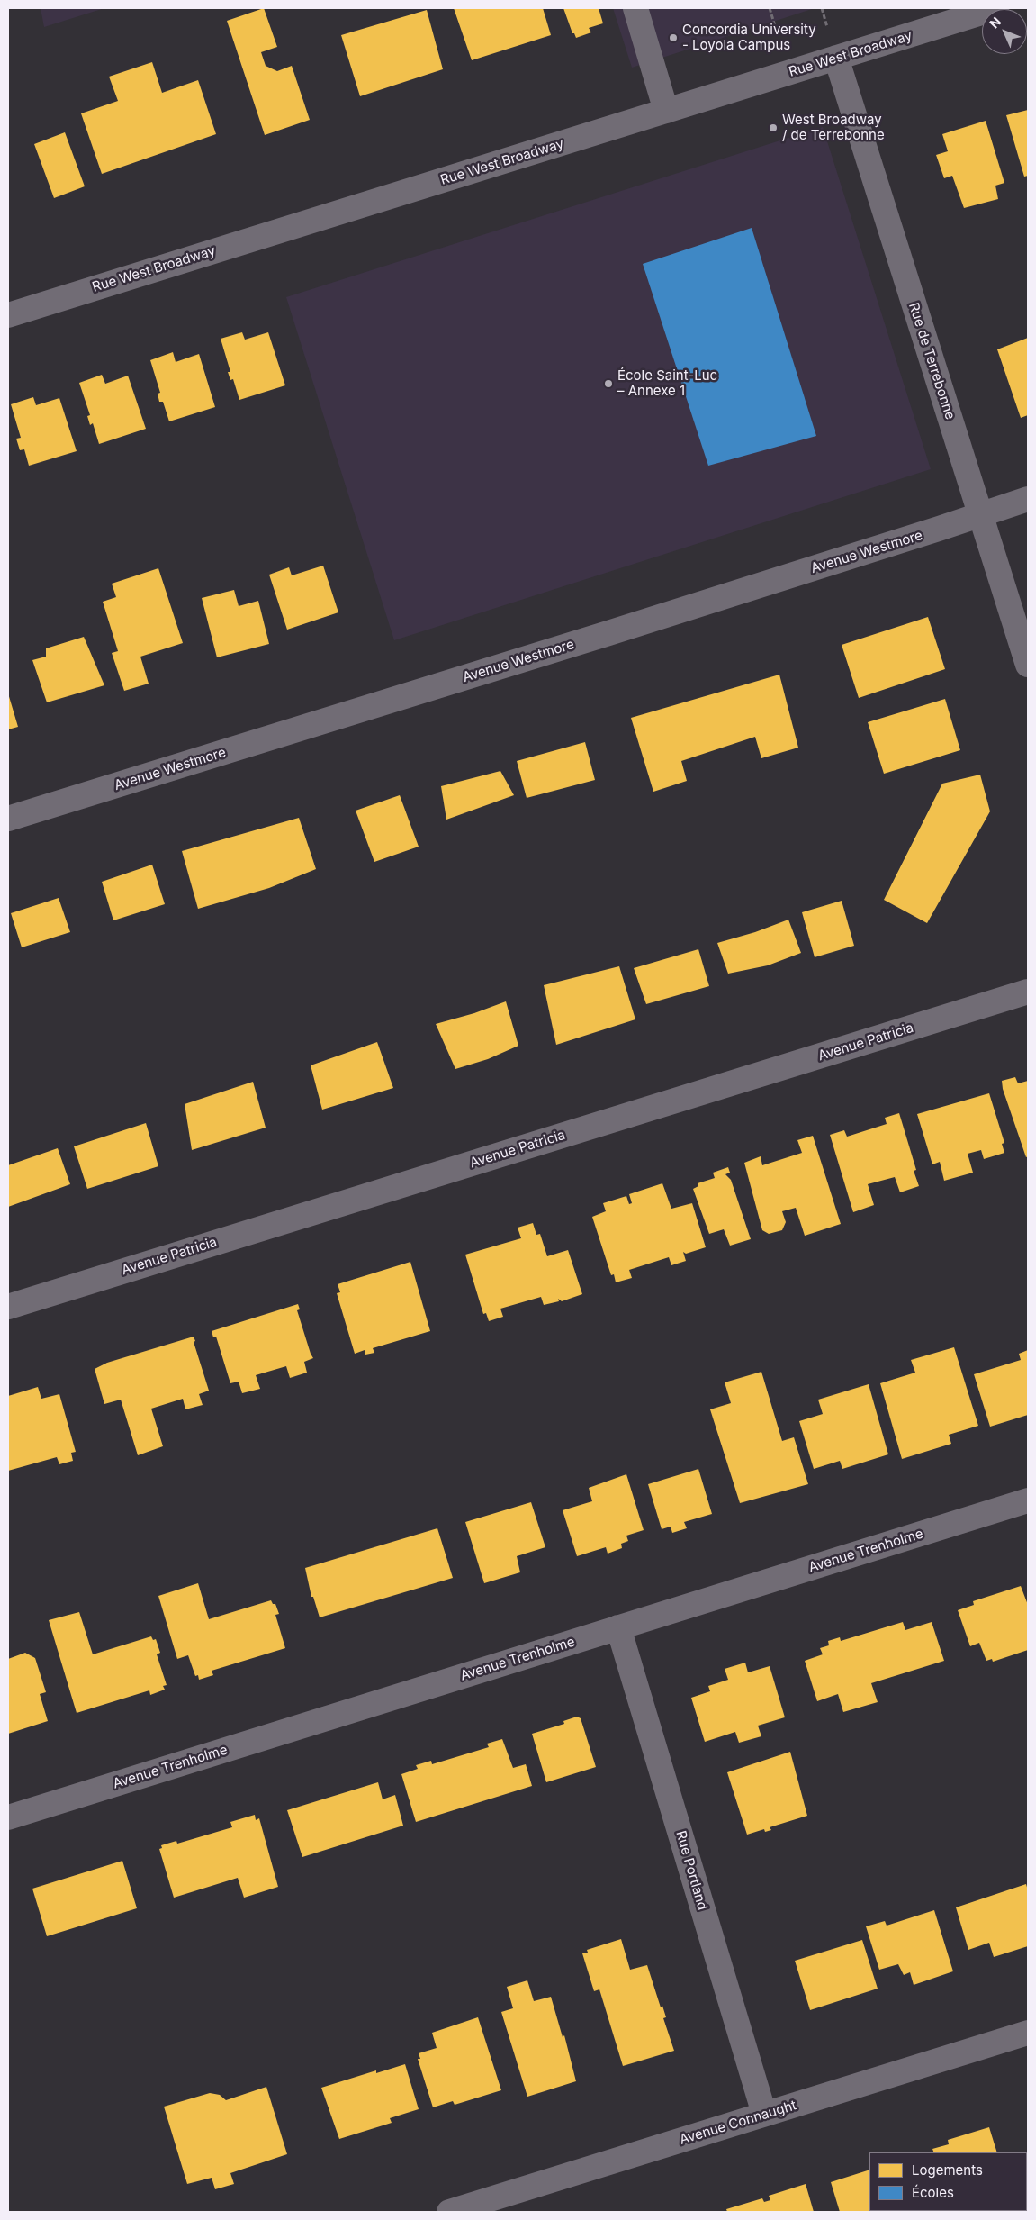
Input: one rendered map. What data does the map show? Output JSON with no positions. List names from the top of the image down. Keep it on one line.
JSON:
{"streets":{"street":["Rue West Broadway","Rue de Terrebonne","Avenue Westmore","Avenue Patricia","Avenue Trenholme","Rue Portland","Avenue Connaught"]},"crossings":[["Rue West Broadway","Rue de Terrebonne"],["Rue de Terrebonne","Avenue Westmore"],["Avenue Trenholme","Rue Portland"],["Rue Portland","Avenue Connaught"]],"places":["Concordia University - Loyola Campus","West Broadway / de Terrebonne","École Saint-Luc – Annexe 1"],"legend":["Logements","Écoles"],"north":"top left"}
